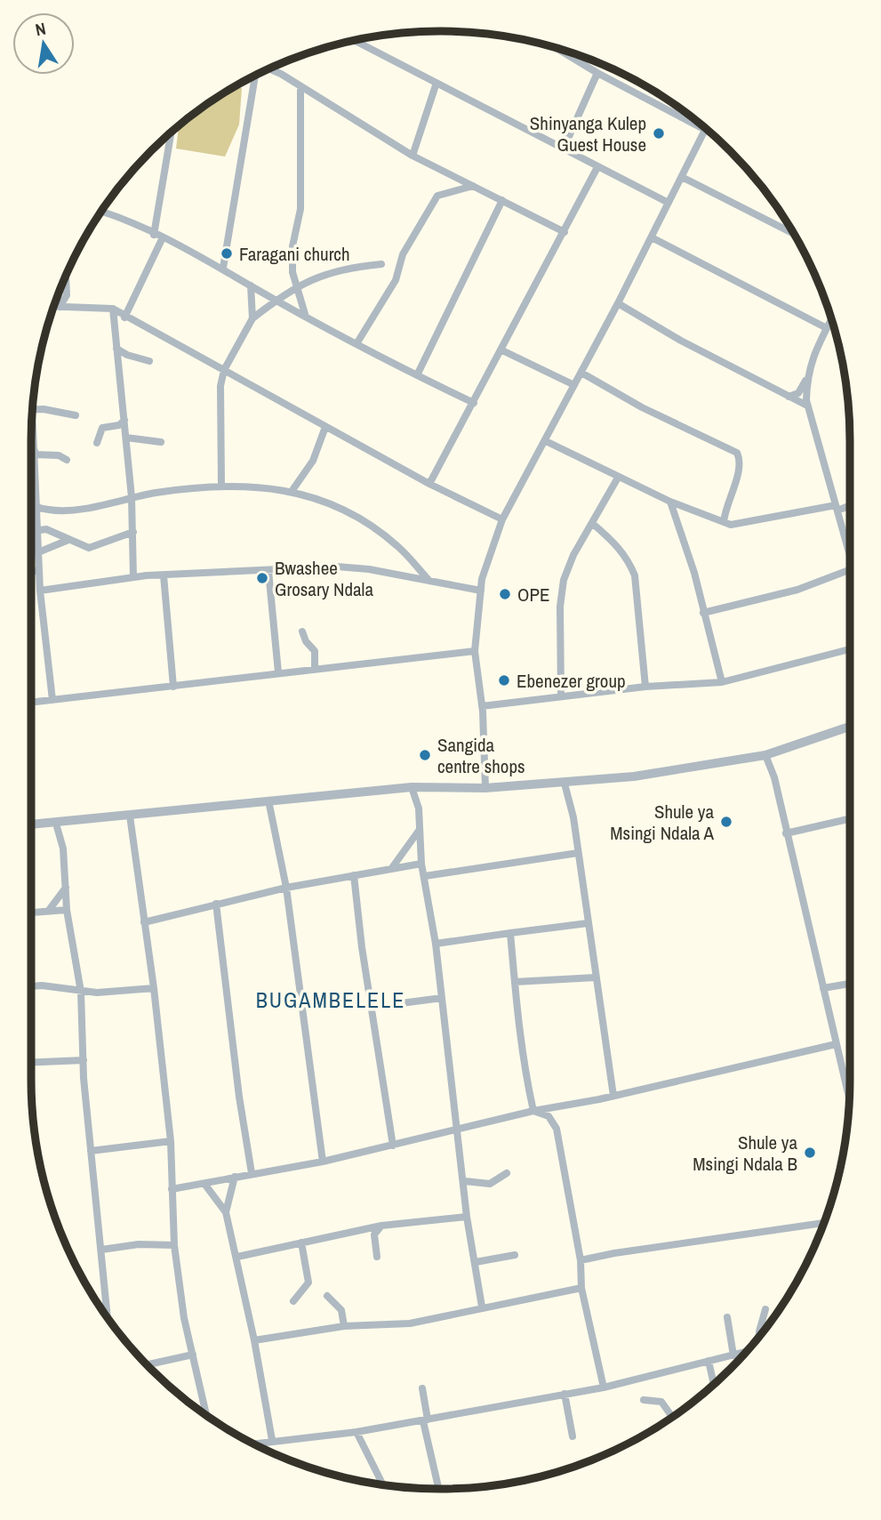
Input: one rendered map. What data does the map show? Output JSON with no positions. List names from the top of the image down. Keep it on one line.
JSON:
{"districts":["BUGAMBELELE"],"places":["Shinyanga Kulep Guest House","Faragani church","Bwashee Grosary Ndala","OPE","Ebenezer group","Sangida centre shops","Shule ya Msingi Ndala A","Shule ya Msingi Ndala B"],"north":"top"}
